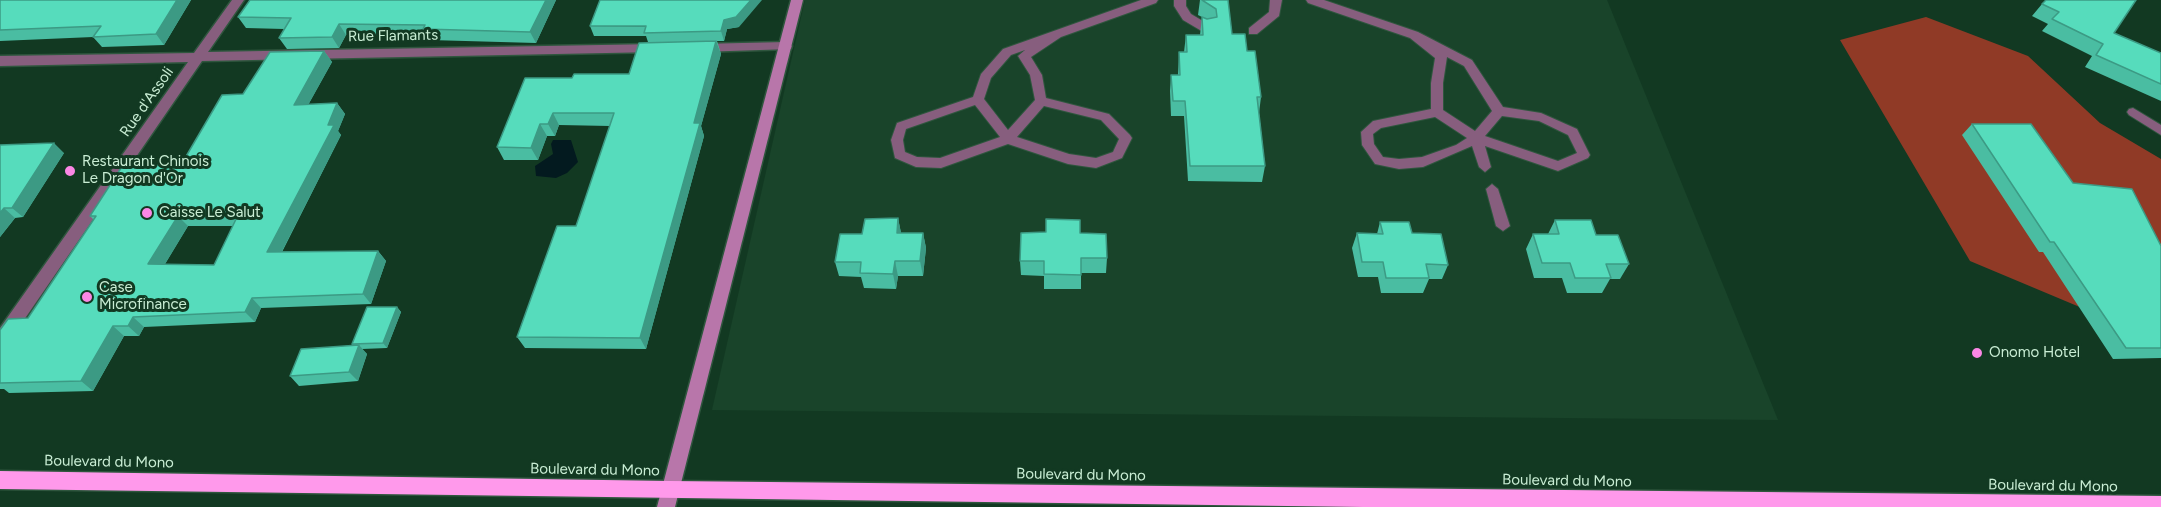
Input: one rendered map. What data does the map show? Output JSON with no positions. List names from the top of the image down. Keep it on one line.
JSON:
{"streets":{"highway":["Boulevard du Mono"],"street":["Rue Flamants","Rue d'Assoli"]},"crossings":[["Rue Flamants","Rue d'Assoli"]],"places":["Restaurant Chinois Le Dragon d'Or","Caisse Le Salut","Case Microfinance","Onomo Hotel"]}
